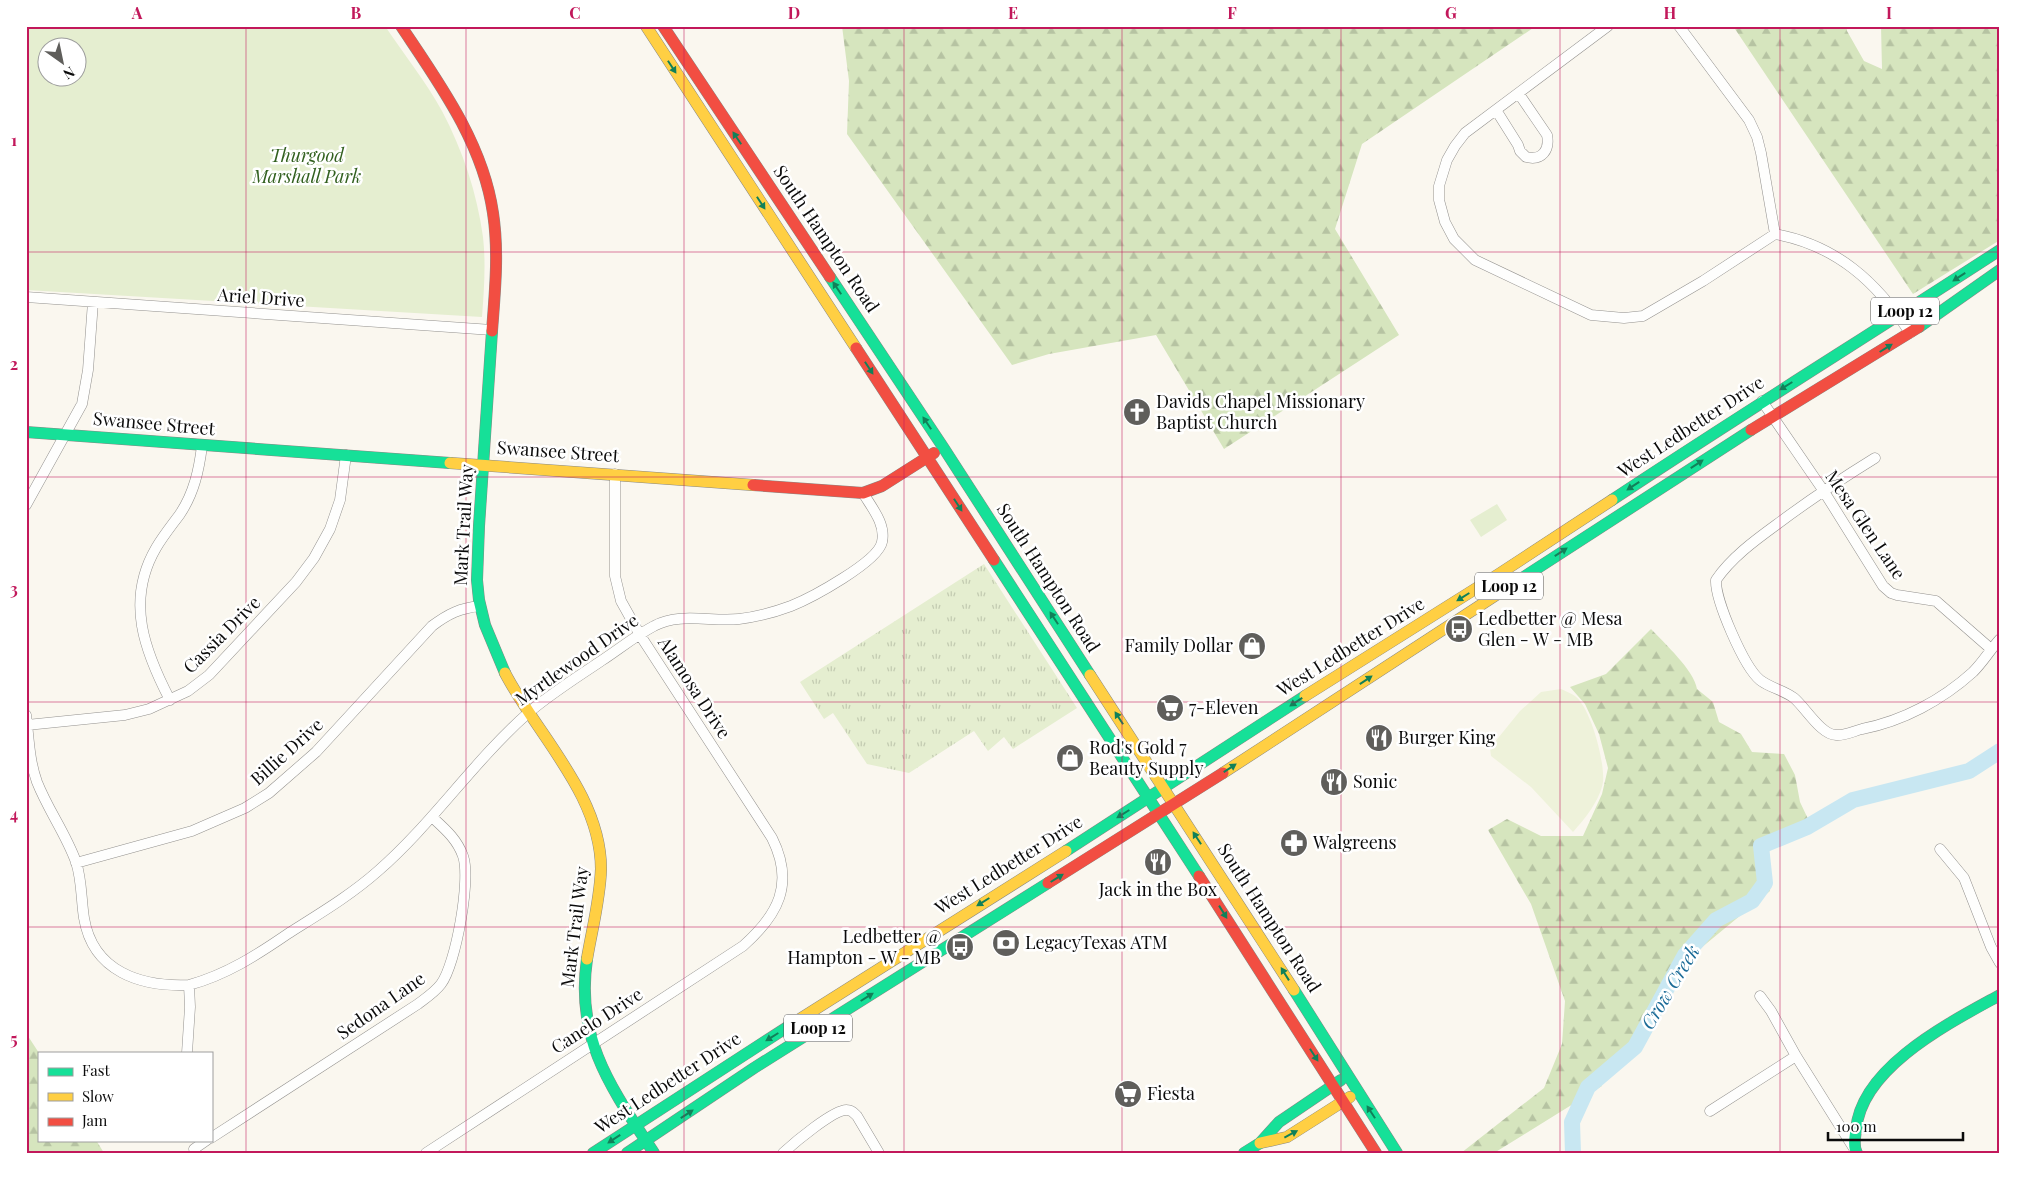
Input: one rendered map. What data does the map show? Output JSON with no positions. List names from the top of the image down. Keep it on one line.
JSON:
{"streets":{"main road":["South Hampton Road","Loop 12","Swansee Street","West Ledbetter Drive","Mark Trail Way"],"street":["Ariel Drive","Mesa Glen Lane","Cassia Drive","Myrtlewood Drive","Alamosa Drive","Billie Drive","Sedona Lane","Canelo Drive"]},"crossings":[["South Hampton Road","Swansee Street"],["South Hampton Road","West Ledbetter Drive"],["Ariel Drive","Mark Trail Way"],["Swansee Street","Mark Trail Way"],["Swansee Street","Cassia Drive"],["Swansee Street","Myrtlewood Drive"],["Swansee Street","Alamosa Drive"],["West Ledbetter Drive","Mark Trail Way"],["West Ledbetter Drive","Mesa Glen Lane"],["Mark Trail Way","Myrtlewood Drive"],["Mark Trail Way","Billie Drive"],["Mark Trail Way","Canelo Drive"],["Cassia Drive","Myrtlewood Drive"],["Myrtlewood Drive","Alamosa Drive"],["Myrtlewood Drive","Billie Drive"],["Myrtlewood Drive","Sedona Lane"],["Alamosa Drive","Canelo Drive"]],"water":["Crow Creek"],"parks":["Thurgood Marshall Park"],"places":{"church":["Davids Chapel Missionary Baptist Church"],"bus stop":["Ledbetter @ Mesa Glen - W - MB","Ledbetter @ Hampton - W - MB"],"shop":["Family Dollar","Rod's Gold 7 Beauty Supply"],"supermarket":["7-Eleven","Fiesta"],"restaurant":["Burger King","Sonic","Jack in the Box"],"pharmacy":["Walgreens"],"bank":["LegacyTexas ATM"]},"legend":["Fast","Slow","Jam"],"scale_bar":"100 m","north":"bottom right","grid":{"columns":["A","B","C","D","E","F","G","H","I"],"rows":["1","2","3","4","5"]}}
